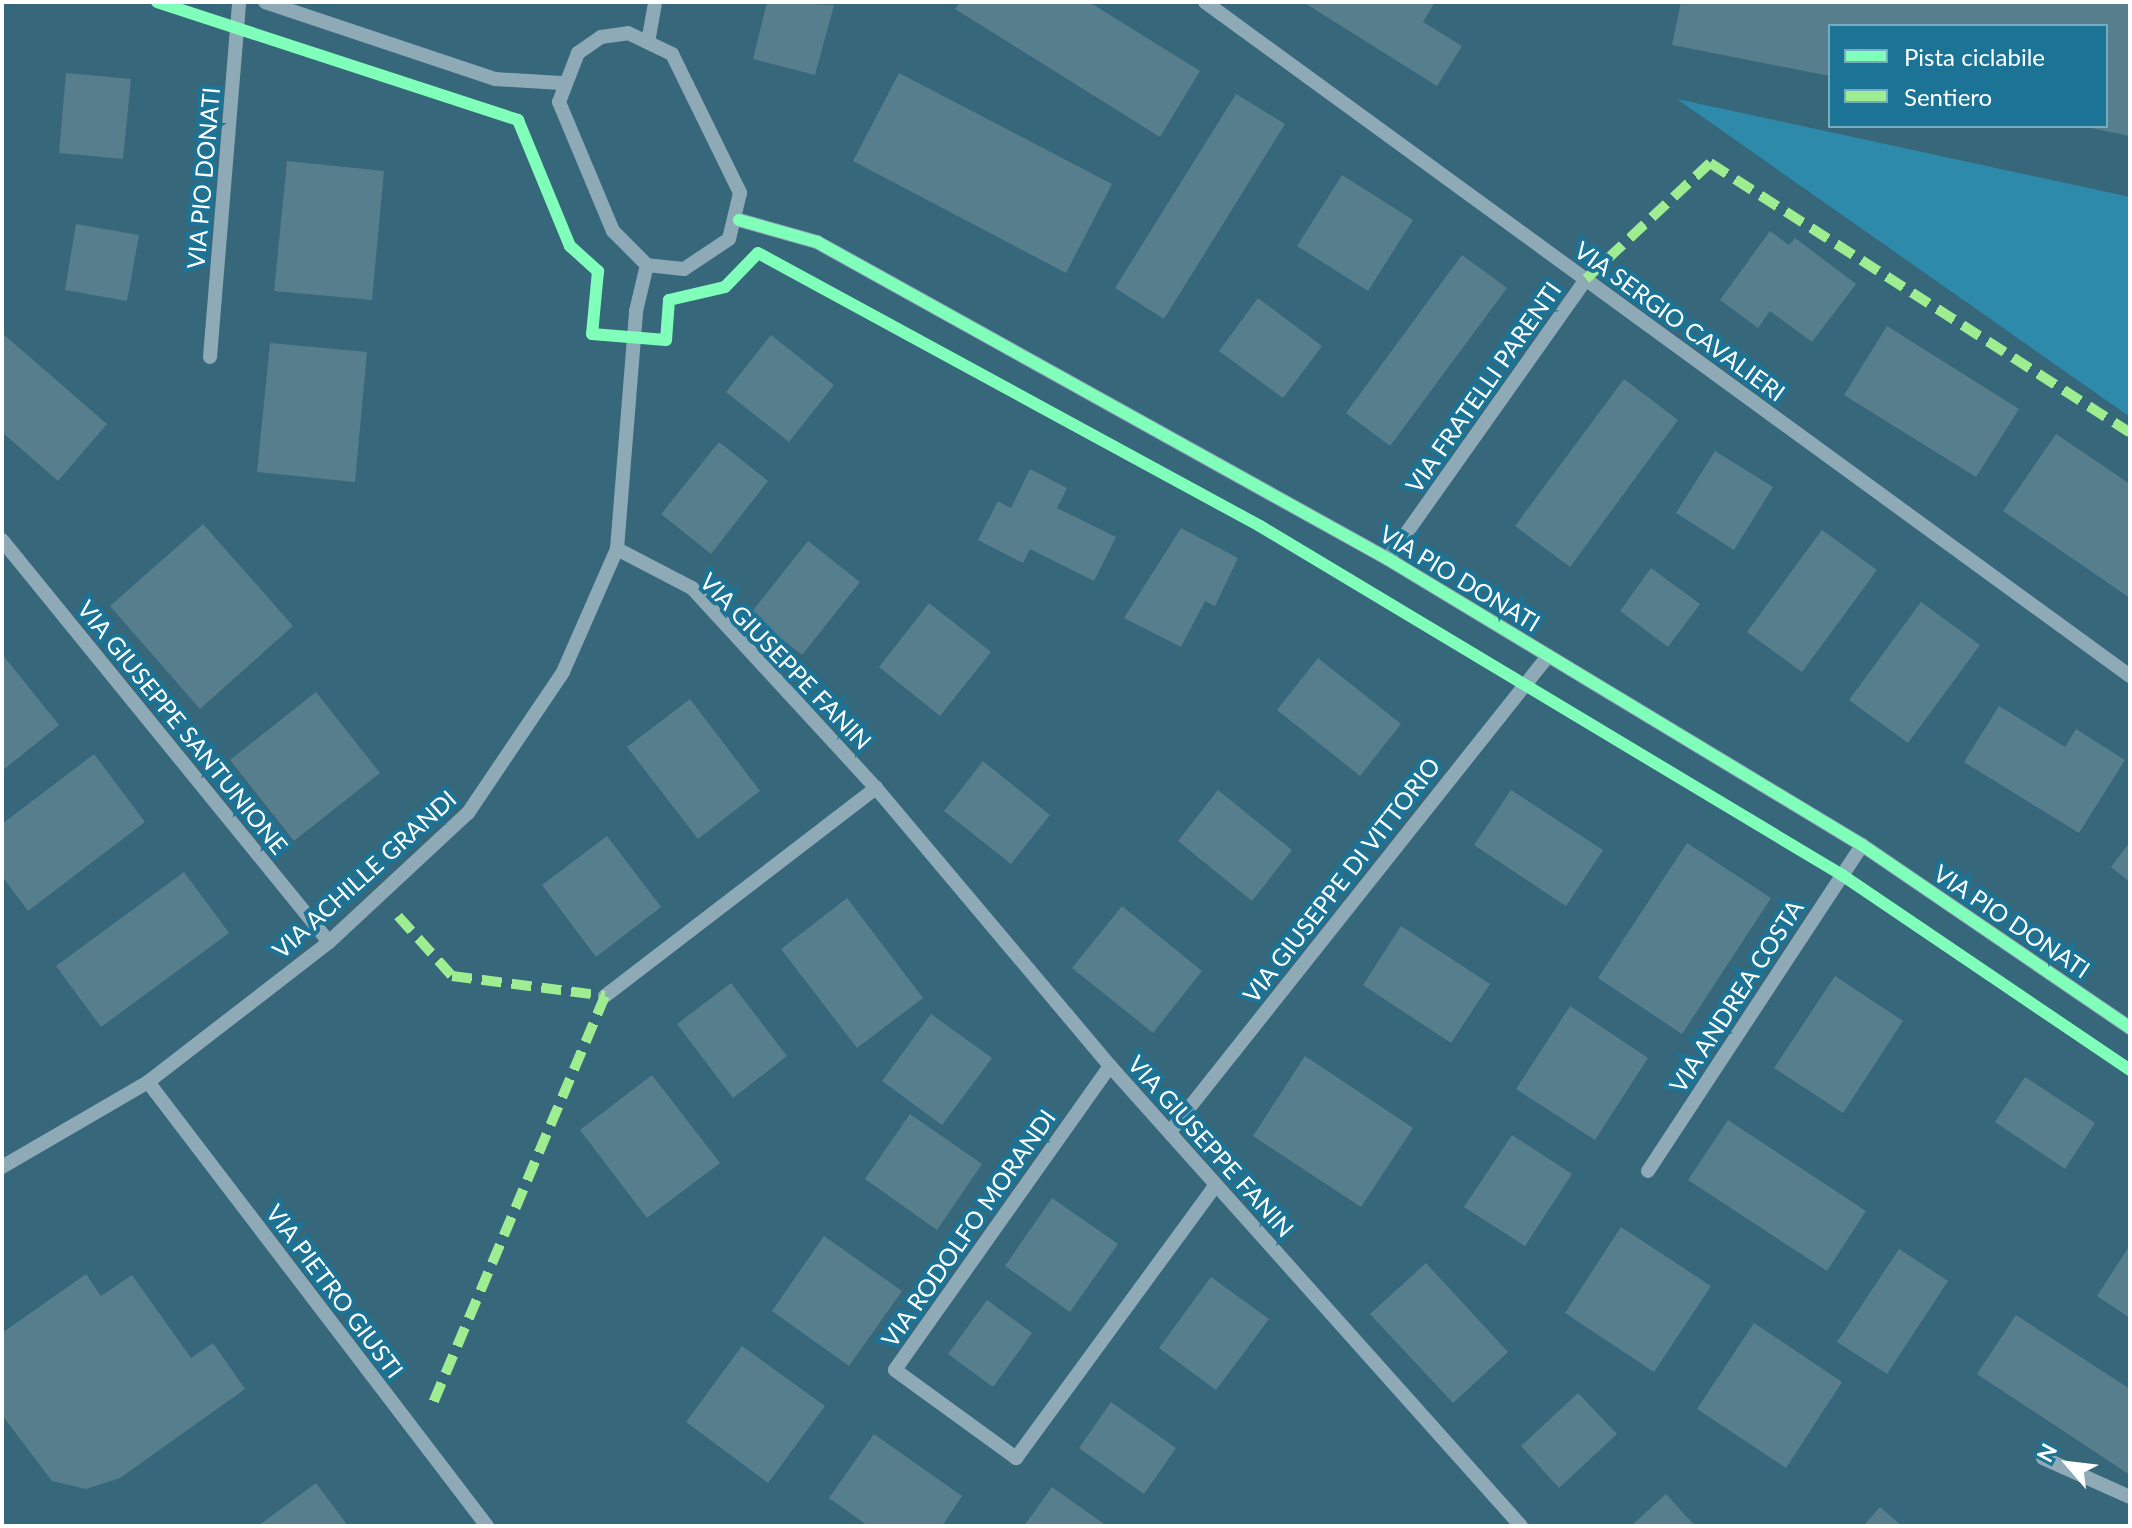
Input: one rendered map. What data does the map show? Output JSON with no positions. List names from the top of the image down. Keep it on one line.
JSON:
{"streets":{"street":["VIA PIO DONATI","VIA SERGIO CAVALIERI","VIA FRATELLI PARENTI","VIA GIUSEPPE FANIN","VIA GIUSEPPE SANTUNIONE","VIA ACHILLE GRANDI","VIA GIUSEPPE DI VITTORIO","VIA ANDREA COSTA","VIA RODOLFO MORANDI","VIA PIETRO GIUSTI"]},"crossings":[["VIA PIO DONATI","VIA FRATELLI PARENTI"],["VIA PIO DONATI","VIA GIUSEPPE DI VITTORIO"],["VIA PIO DONATI","VIA ANDREA COSTA"],["VIA SERGIO CAVALIERI","VIA FRATELLI PARENTI"],["VIA GIUSEPPE FANIN","VIA ACHILLE GRANDI"],["VIA GIUSEPPE FANIN","VIA GIUSEPPE DI VITTORIO"],["VIA GIUSEPPE FANIN","VIA RODOLFO MORANDI"],["VIA GIUSEPPE SANTUNIONE","VIA ACHILLE GRANDI"],["VIA ACHILLE GRANDI","VIA PIETRO GIUSTI"]],"legend":["Pista ciclabile","Sentiero"],"north":"top left"}
